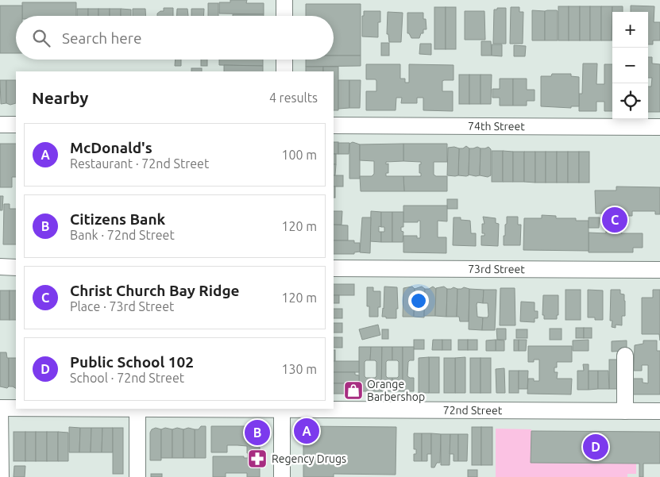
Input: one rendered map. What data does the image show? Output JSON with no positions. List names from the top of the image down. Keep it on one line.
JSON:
{"streets":{"street":["74th Street","73rd Street","72nd Street"]},"places":{"shop":["Orange Barbershop"],"pharmacy":["Regency Drugs"]},"page":{"map_buttons":["+","−"],"search":"Search here","heading":["Nearby","4 results"],"list":[{"mark":"A","name":"McDonald's","note":"Restaurant · 72nd Street","value":"100 m"},{"mark":"B","name":"Citizens Bank","note":"Bank · 72nd Street","value":"120 m"},{"mark":"C","name":"Christ Church Bay Ridge","note":"Place · 73rd Street","value":"120 m"},{"mark":"D","name":"Public School 102","note":"School · 72nd Street","value":"130 m"}],"pins":["C","A","B","D"]}}
